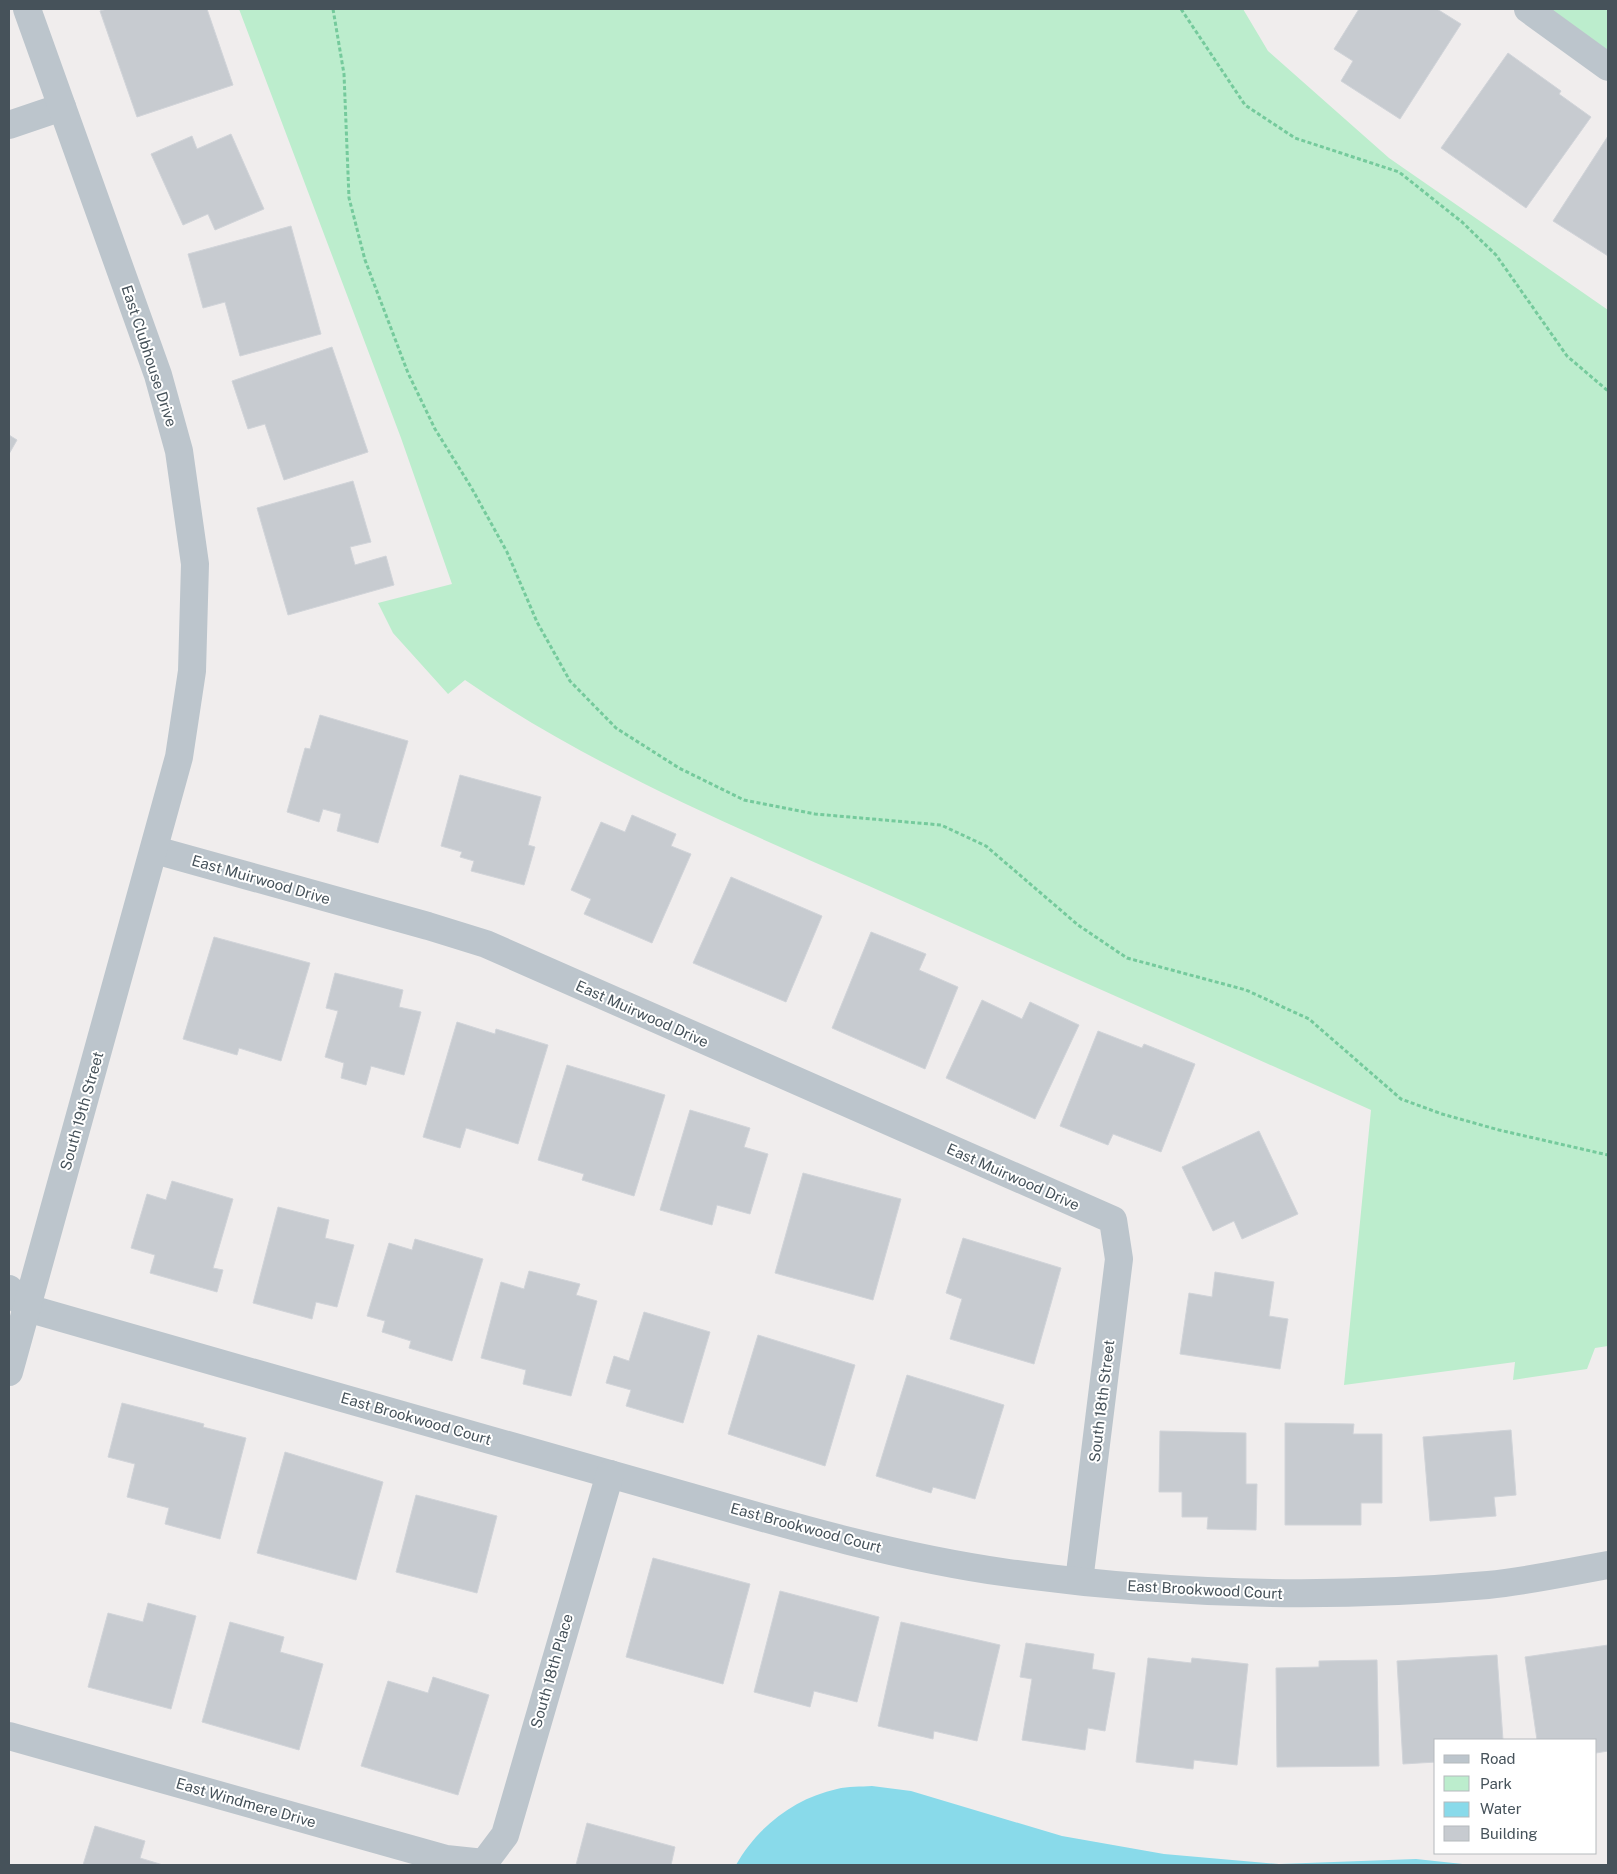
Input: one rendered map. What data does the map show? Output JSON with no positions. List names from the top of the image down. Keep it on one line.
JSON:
{"streets":{"street":["East Clubhouse Drive","East Muirwood Drive","South 19th Street","South 18th Street","East Brookwood Court","South 18th Place","East Windmere Drive"]},"crossings":[["East Clubhouse Drive","East Muirwood Drive"],["East Clubhouse Drive","South 19th Street"],["East Muirwood Drive","South 19th Street"],["East Muirwood Drive","South 18th Street"],["South 19th Street","East Brookwood Court"],["South 18th Street","East Brookwood Court"],["East Brookwood Court","South 18th Place"],["South 18th Place","East Windmere Drive"]],"legend":["Road","Park","Water","Building"]}
